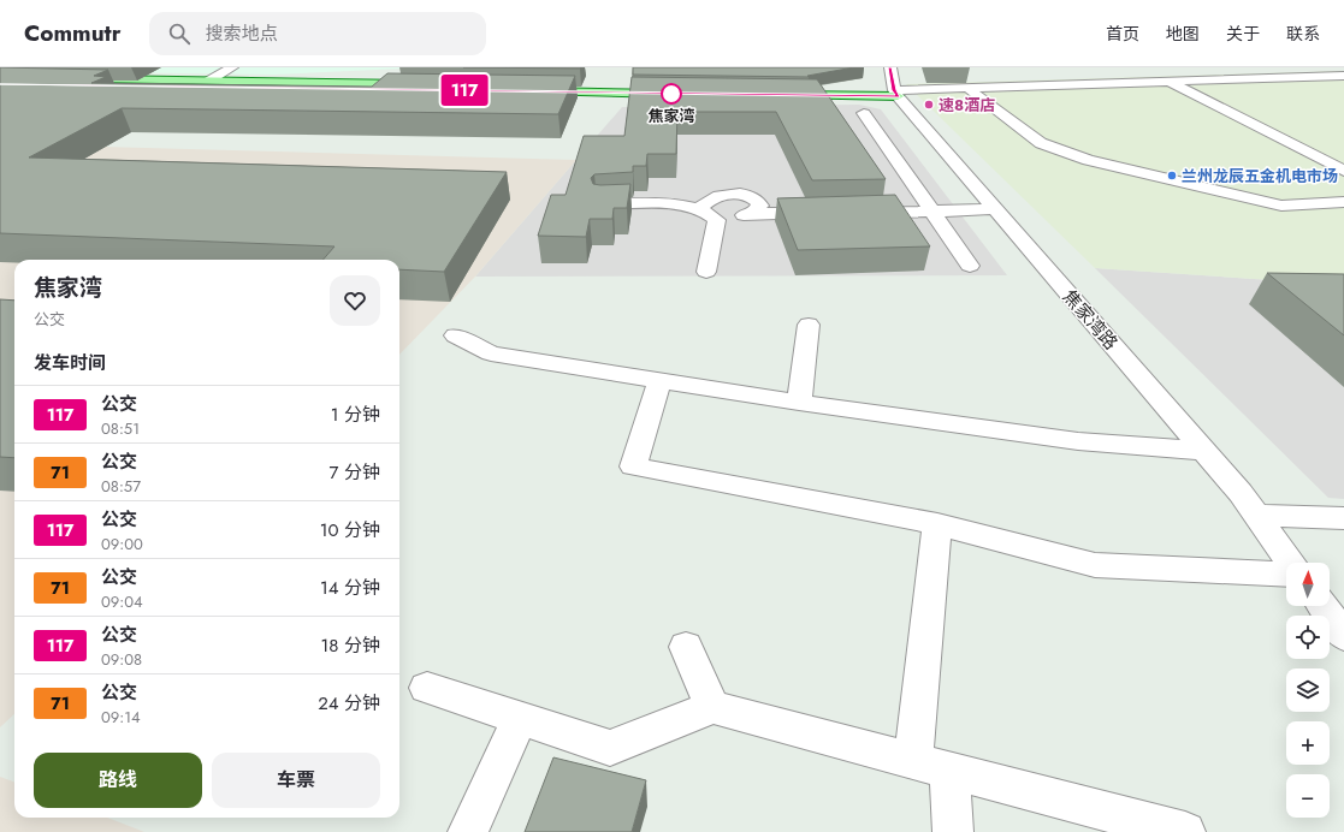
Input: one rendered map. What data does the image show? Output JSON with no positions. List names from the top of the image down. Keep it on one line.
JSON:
{"streets":{"street":["焦家湾路"]},"places":["焦家湾","速8酒店","兰州龙辰五金机电市场"],"lines":["bus line 117"],"north":"top","page":{"header":"Commutr","search":"搜索地点","nav":["首页","地图","关于","联系"],"on_map":"117","heading":[["焦家湾","公交"],"发车时间"],"list":[{"mark":"117","name":"公交","note":"08:51","value":"1 分钟"},{"mark":"71","name":"公交","note":"08:57","value":"7 分钟"},{"mark":"117","name":"公交","note":"09:00","value":"10 分钟"},{"mark":"71","name":"公交","note":"09:04","value":"14 分钟"},{"mark":"117","name":"公交","note":"09:08","value":"18 分钟"},{"mark":"71","name":"公交","note":"09:14","value":"24 分钟"}],"map_buttons":["+","−"],"buttons":["路线","车票"]}}
